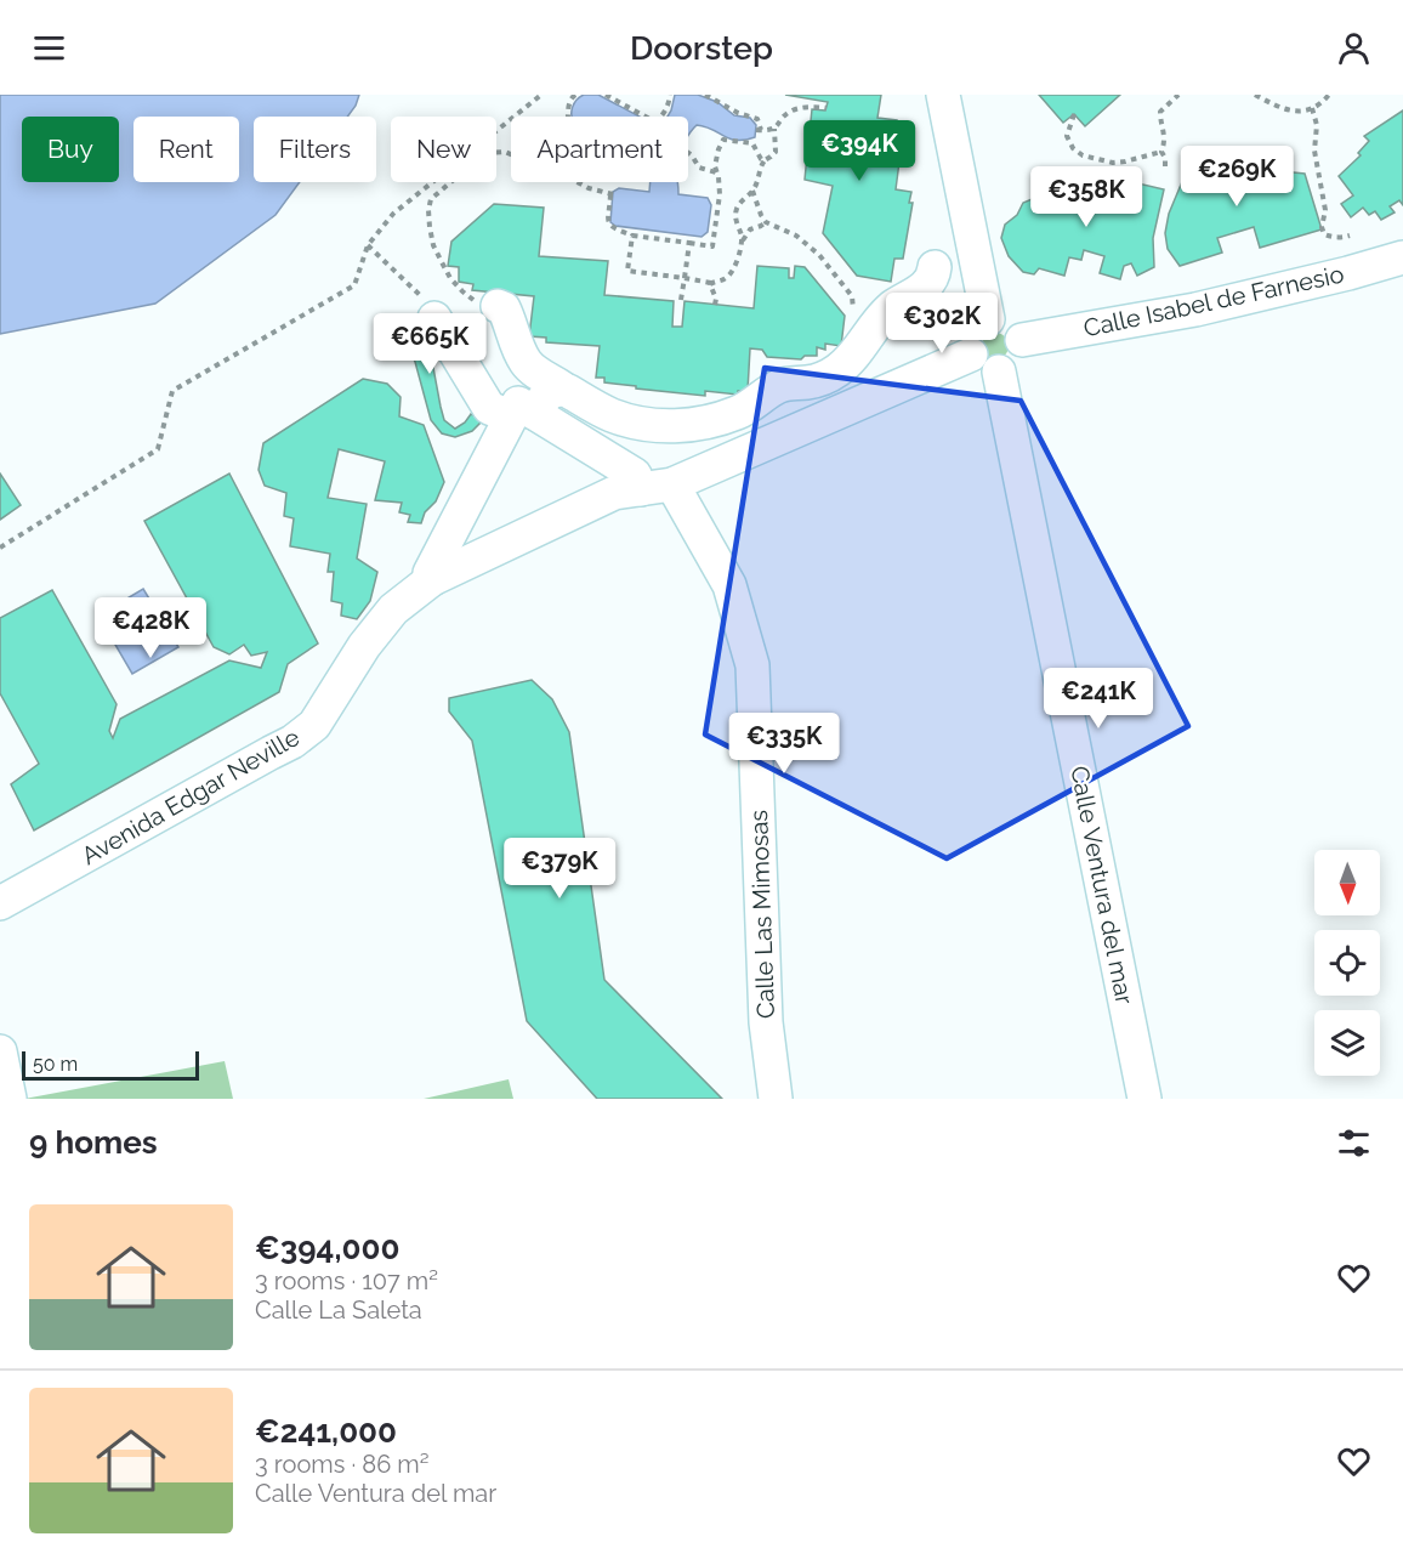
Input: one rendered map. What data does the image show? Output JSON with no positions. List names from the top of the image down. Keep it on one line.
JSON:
{"streets":{"street":["Calle Isabel de Farnesio","Avenida Edgar Neville","Calle Ventura del mar","Calle Las Mimosas"]},"crossings":[["Calle Isabel de Farnesio","Avenida Edgar Neville"],["Calle Isabel de Farnesio","Calle Ventura del mar"],["Avenida Edgar Neville","Calle Ventura del mar"],["Avenida Edgar Neville","Calle Las Mimosas"]],"scale_bar":"50 m","north":"bottom","page":{"header":"Doorstep","chip":["Buy","Rent","Filters","New","Apartment"],"price":["€394K","€269K","€358K","€302K","€665K","€428K","€241K","€335K","€379K"],"scale":"50 m","heading":"9 homes","list":[{"name":"€394,000","note":"3 rooms · 107 m² · Calle La Saleta"},{"name":"€241,000","note":"3 rooms · 86 m² · Calle Ventura del mar"}]}}
